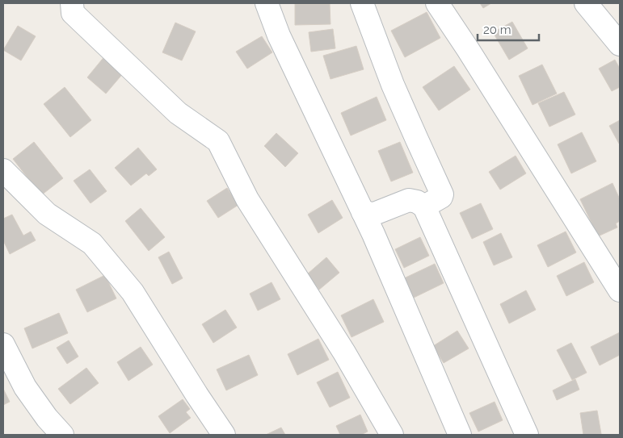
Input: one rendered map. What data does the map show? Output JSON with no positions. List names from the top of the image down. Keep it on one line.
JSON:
{"scale_bar":"20 m"}
